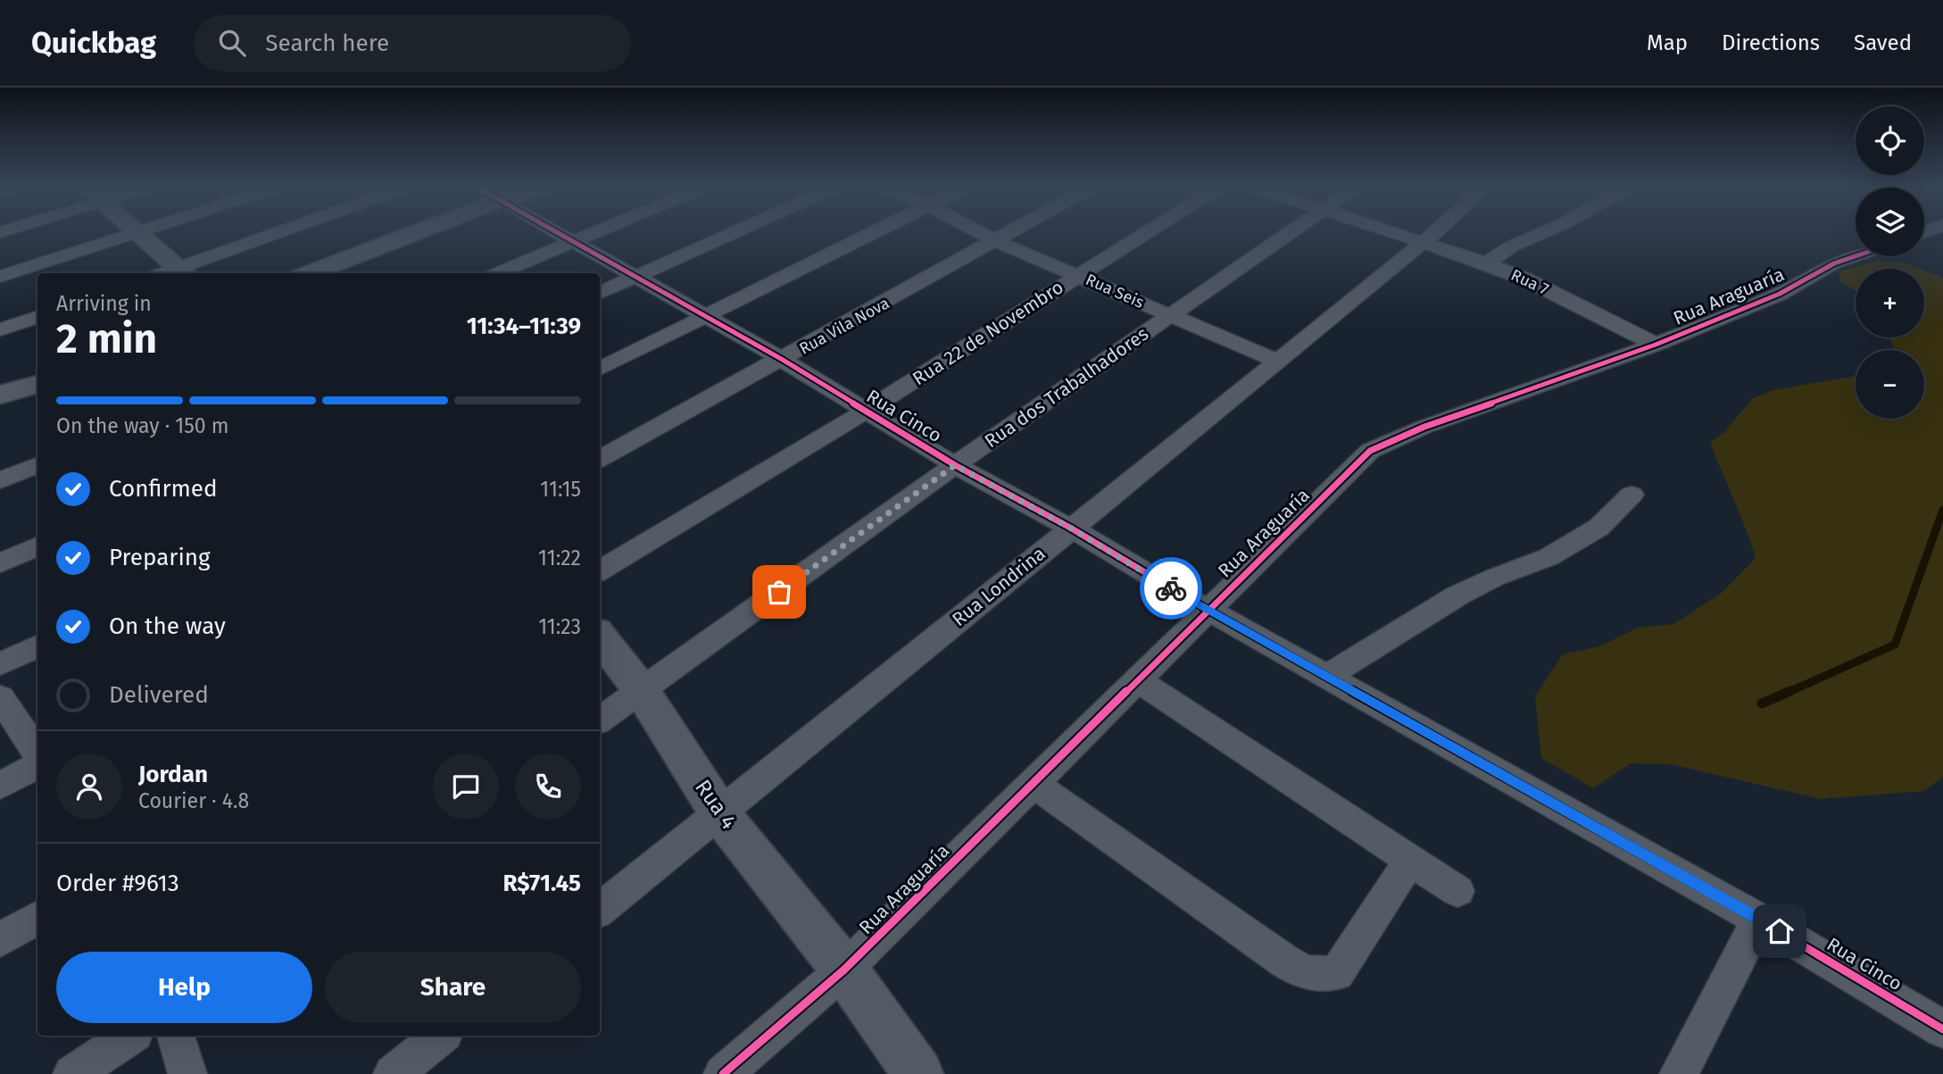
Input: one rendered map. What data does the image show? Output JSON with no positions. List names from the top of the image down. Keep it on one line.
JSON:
{"streets":{"street":["Rua 7","Rua Seis","Rua Araguaría","Rua Vila Nova","Rua 22 de Novembro","Rua dos Trabalhadores","Rua Cinco","Rua Londrina","Rua 4"]},"crossings":[["Rua 7","Rua Araguaría"],["Rua 7","Rua Londrina"],["Rua Seis","Rua Vila Nova"],["Rua Seis","Rua 22 de Novembro"],["Rua Seis","Rua dos Trabalhadores"],["Rua Seis","Rua Londrina"],["Rua Araguaría","Rua Cinco"],["Rua Araguaría","Rua 4"],["Rua Vila Nova","Rua Cinco"],["Rua 22 de Novembro","Rua Cinco"],["Rua dos Trabalhadores","Rua Cinco"],["Rua dos Trabalhadores","Rua 4"],["Rua Cinco","Rua Londrina"],["Rua Londrina","Rua 4"]],"page":{"header":"Quickbag","search":"Search here","nav":["Map","Directions","Saved"],"map_buttons":["+","−"],"heading":["2 min","Arriving in","11:34–11:39"],"panel":["Jordan","Courier · 4.8","Order #9613","R$71.45"],"bar":"On the way · 150 m","list":[["Confirmed","11:15"],["Preparing","11:22"],["On the way","11:23"],"Delivered"],"buttons":["Help","Share"]}}
